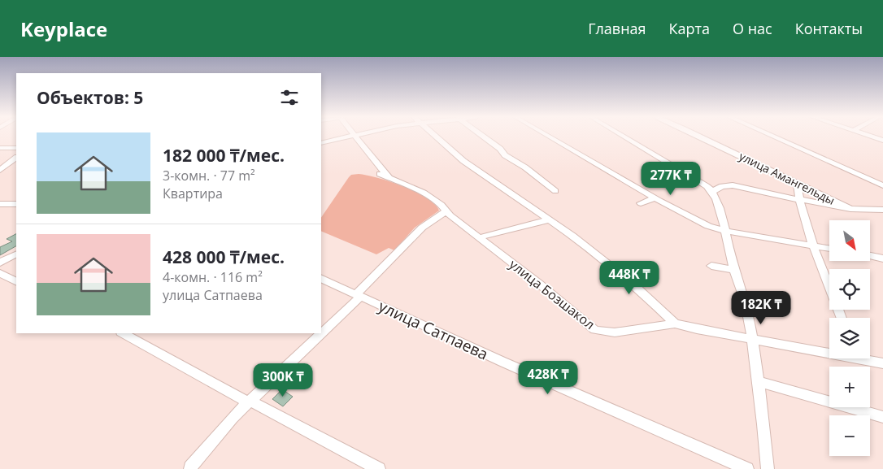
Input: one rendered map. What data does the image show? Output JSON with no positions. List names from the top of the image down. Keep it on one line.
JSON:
{"streets":{"street":["улица Амангельды","улица Бозшакол","улица Сатпаева"]},"north":"bottom right","page":{"header":"Keyplace","nav":["Главная","Карта","О нас","Контакты"],"heading":"Объектов: 5","list":[{"name":"182 000 ₸/мес.","note":"3-комн. · 77 m² · Квартира"},{"name":"428 000 ₸/мес.","note":"4-комн. · 116 m² · улица Сатпаева"}],"price":["277K ₸","448K ₸","182K ₸","428K ₸","300K ₸"],"map_buttons":["+","−"]}}
